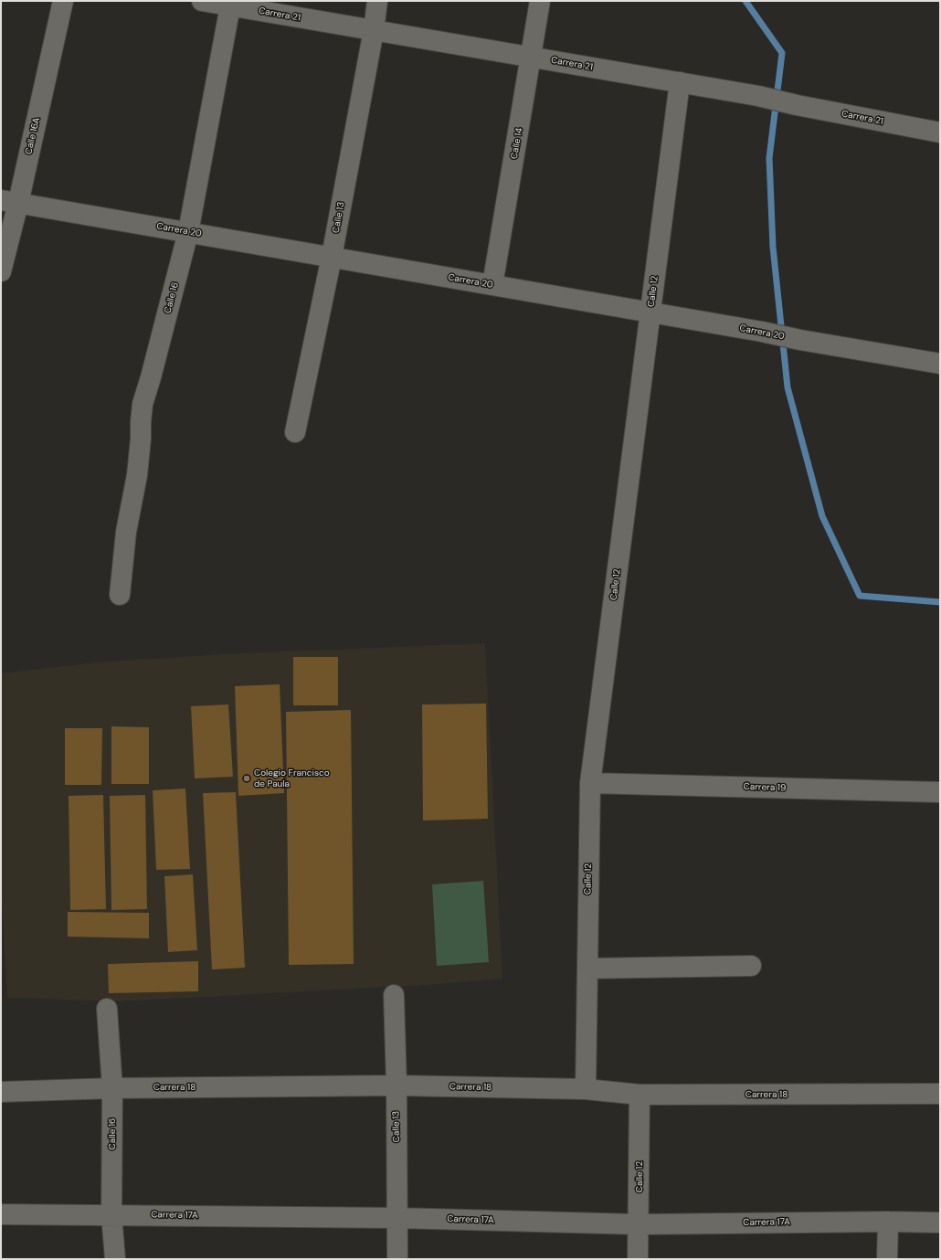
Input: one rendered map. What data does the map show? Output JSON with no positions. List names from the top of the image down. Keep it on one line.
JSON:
{"streets":{"street":["Carrera 21","Calle 16A","Calle 14","Calle 13","Carrera 20","Calle 12","Calle 16","Carrera 19","Carrera 18","Carrera 17A"]},"crossings":[["Carrera 21","Calle 14"],["Carrera 21","Calle 13"],["Carrera 21","Calle 12"],["Carrera 21","Calle 16"],["Calle 16A","Carrera 20"],["Calle 14","Carrera 20"],["Calle 13","Carrera 20"],["Calle 13","Carrera 18"],["Calle 13","Carrera 17A"],["Carrera 20","Calle 12"],["Carrera 20","Calle 16"],["Calle 12","Carrera 19"],["Calle 12","Carrera 18"],["Calle 12","Carrera 17A"],["Calle 16","Carrera 18"],["Calle 16","Carrera 17A"]],"places":["Colegio Francisco de Paula"]}
